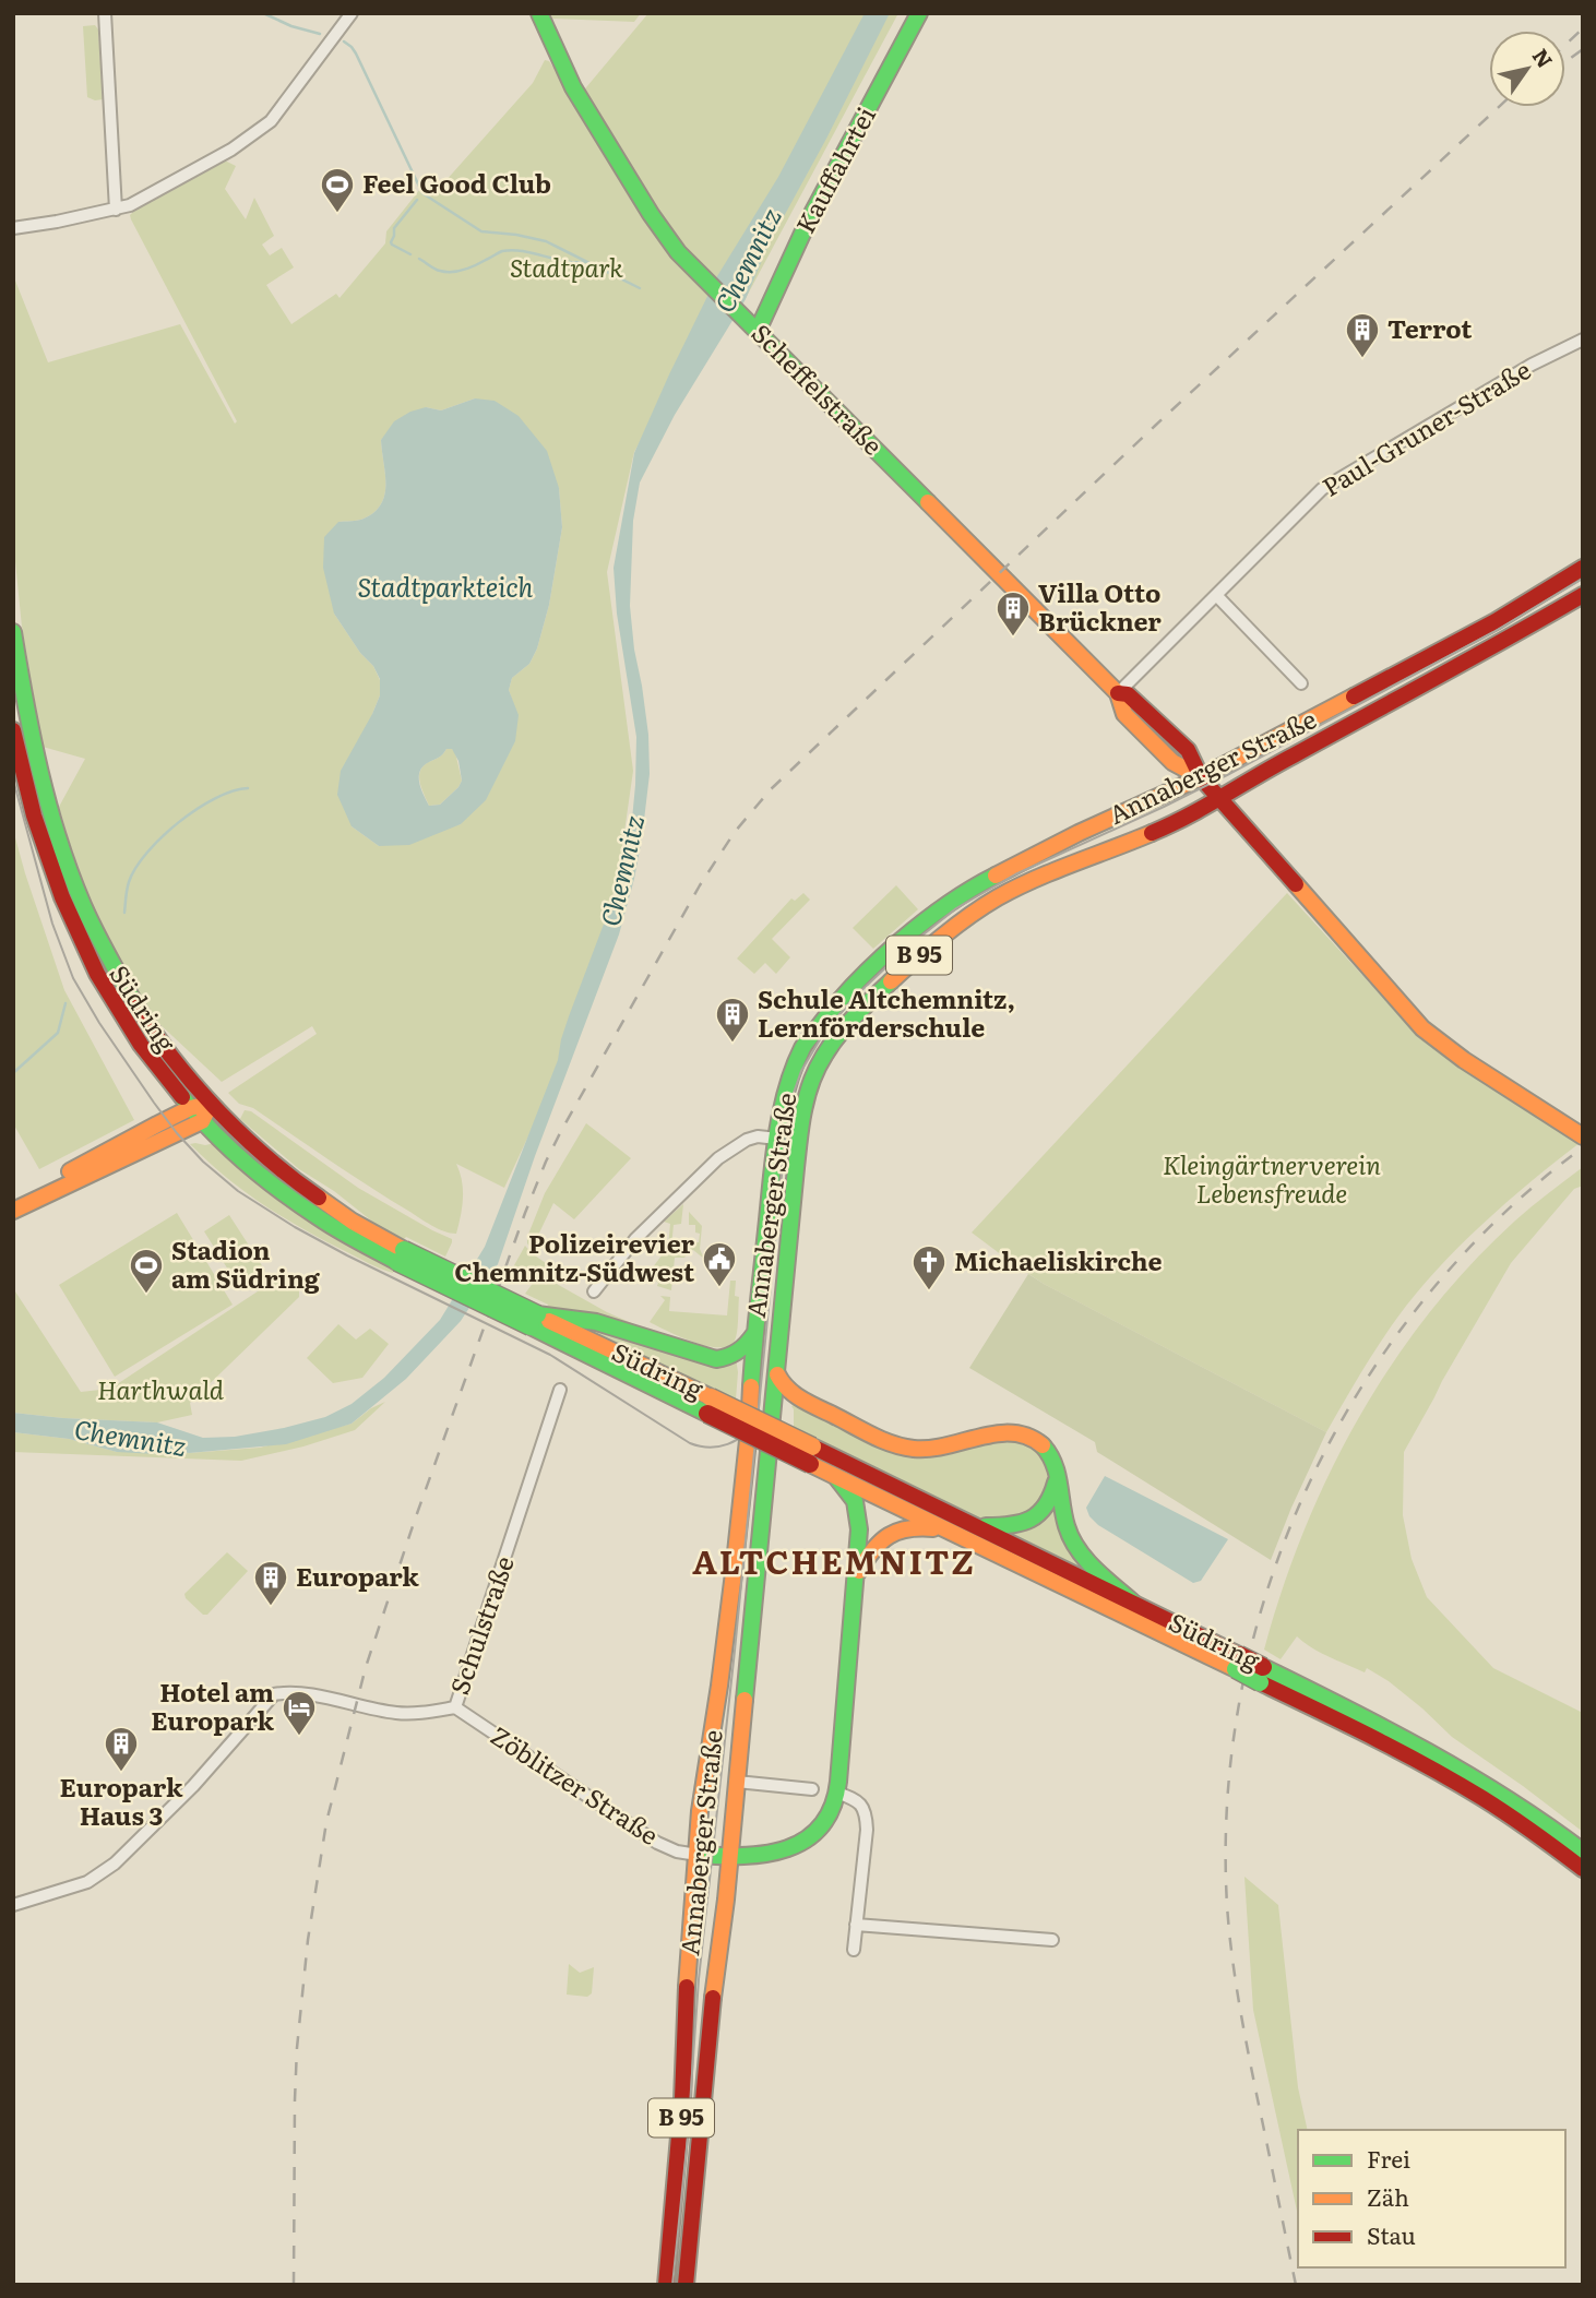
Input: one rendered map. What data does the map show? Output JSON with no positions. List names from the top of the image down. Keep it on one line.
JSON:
{"streets":{"main road":["Kauffahrtei","Scheffelstraße","Annaberger Straße","B 95","Südring"],"street":["Paul-Gruner-Straße","Schulstraße","Zöblitzer Straße"]},"crossings":[["Kauffahrtei","Scheffelstraße"],["Scheffelstraße","Paul-Gruner-Straße"],["Scheffelstraße","Annaberger Straße"],["Annaberger Straße","Zöblitzer Straße"],["Schulstraße","Zöblitzer Straße"]],"districts":["ALTCHEMNITZ"],"water":["Chemnitz","Stadtparkteich"],"parks":["Stadtpark","Kleingärtnerverein Lebensfreude","Harthwald"],"places":{"sports":["Feel Good Club","Stadion am Südring"],"building":["Terrot","Villa Otto Brückner","Schule Altchemnitz, Lernförderschule","Europark","Europark Haus 3"],"public building":["Polizeirevier Chemnitz-Südwest"],"church":["Michaeliskirche"],"hotel":["Hotel am Europark"]},"legend":["Frei","Zäh","Stau"],"north":"top right"}
